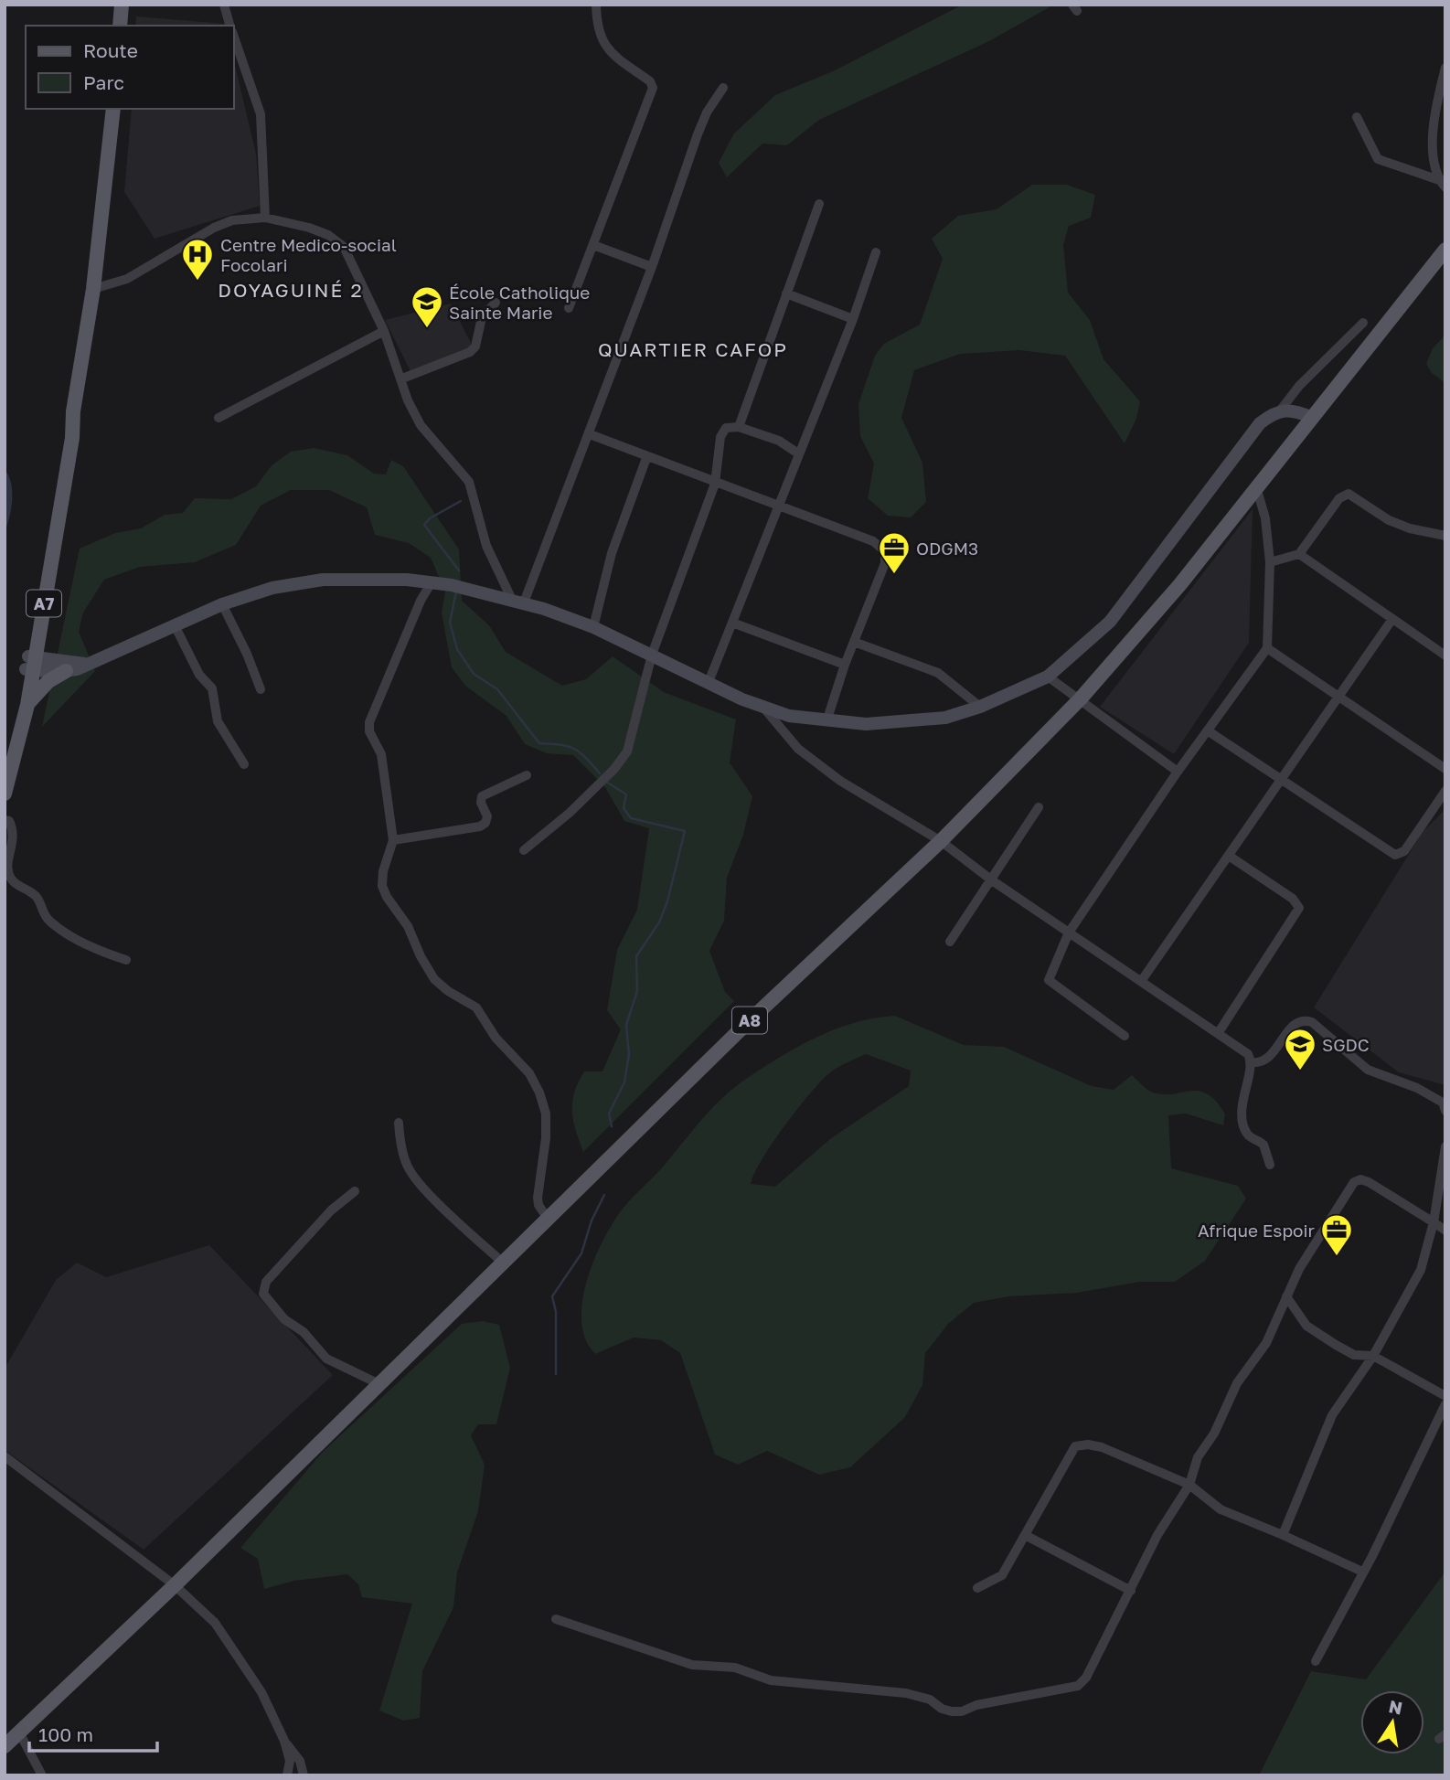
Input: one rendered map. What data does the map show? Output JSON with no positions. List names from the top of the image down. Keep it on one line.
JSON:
{"streets":{"main road":["A7","A8"]},"districts":["DOYAGUINÉ 2","QUARTIER CAFOP"],"places":{"hospital":["Centre Medico-social Focolari"],"school or university":["École Catholique Sainte Marie","SGDC"],"office":["ODGM3","Afrique Espoir"]},"legend":["Route","Parc"],"scale_bar":"100 m","north":"top"}
